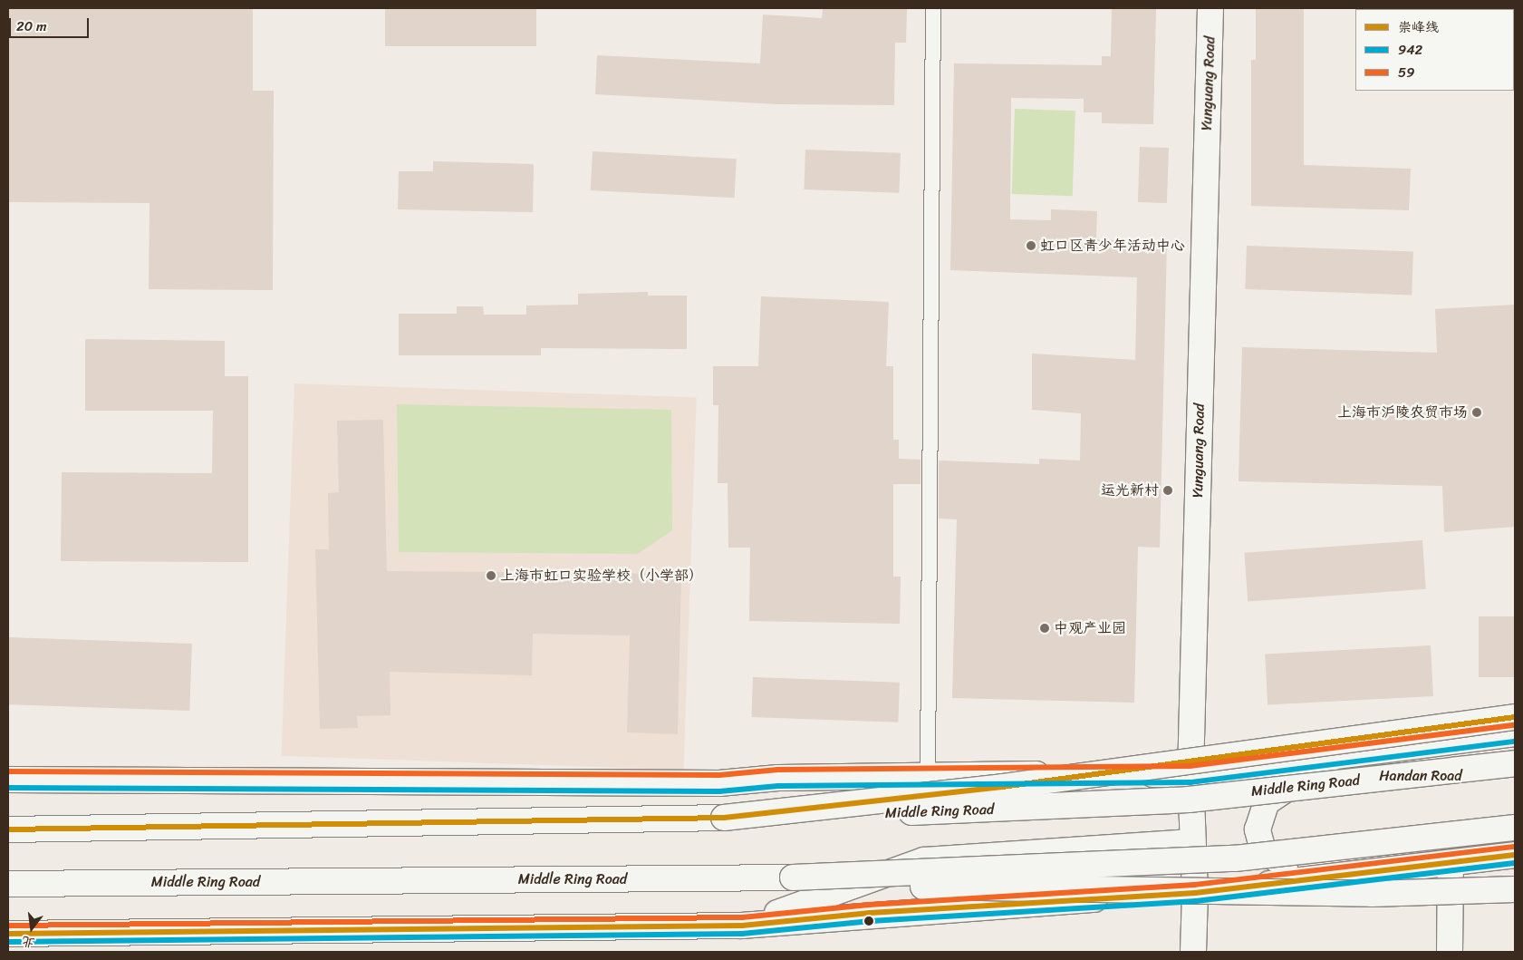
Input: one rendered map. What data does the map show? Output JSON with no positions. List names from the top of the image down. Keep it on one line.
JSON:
{"streets":{"main road":["Yunguang Road","Handan Road","Middle Ring Road"]},"crossings":[["Yunguang Road","Handan Road"]],"places":["虹口区青少年活动中心","上海市沪陵农贸市场","运光新村","上海市虹口实验学校（小学部）","中观产业园"],"lines":["transit line 崇峰线","transit line 59","transit line 942"],"legend":["崇峰线","942","59"],"scale_bar":"20 m","north":"bottom"}
